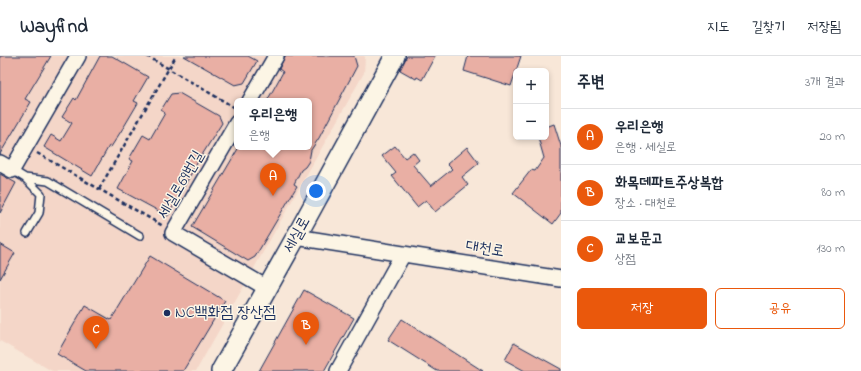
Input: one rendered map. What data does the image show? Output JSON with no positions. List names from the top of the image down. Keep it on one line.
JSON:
{"streets":{"street":["세실로69번길","세실로","대천로"]},"crossings":[["세실로69번길","세실로"],["세실로","대천로"]],"places":["NC백화점 장산점"],"page":{"header":"Wayfind","nav":["지도","길찾기","저장됨"],"heading":["주변","3개 결과"],"map_buttons":["+","−"],"popup":["우리은행","은행"],"list":[{"mark":"A","name":"우리은행","note":"은행 · 세실로","value":"20 m"},{"mark":"B","name":"화목데파트주상복합","note":"장소 · 대천로","value":"80 m"},{"mark":"C","name":"교보문고","note":"상점","value":"130 m"}],"pins":["A","B","C"],"buttons":["저장","공유"]}}
